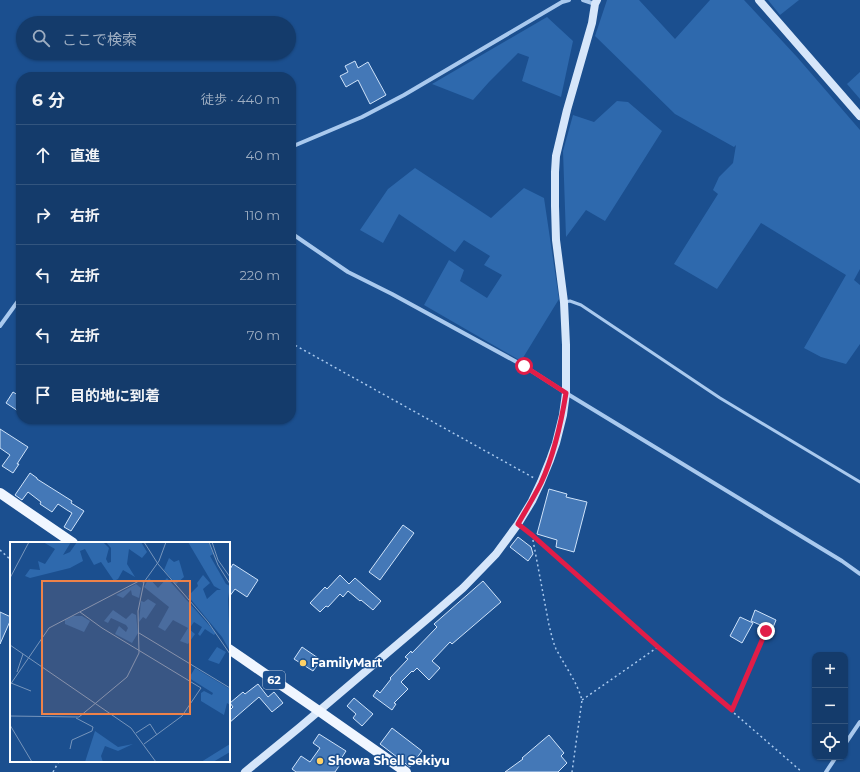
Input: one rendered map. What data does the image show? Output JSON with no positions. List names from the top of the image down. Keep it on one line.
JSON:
{"streets":{"main road":["62"]},"places":["FamilyMart","Showa Shell Sekiyu"],"page":{"search":"ここで検索","heading":["6 分","徒歩 · 440 m"],"list":[["直進","40 m"],["右折","110 m"],["左折","220 m"],["左折","70 m"],"目的地に到着"],"map_buttons":["+","−"]}}
